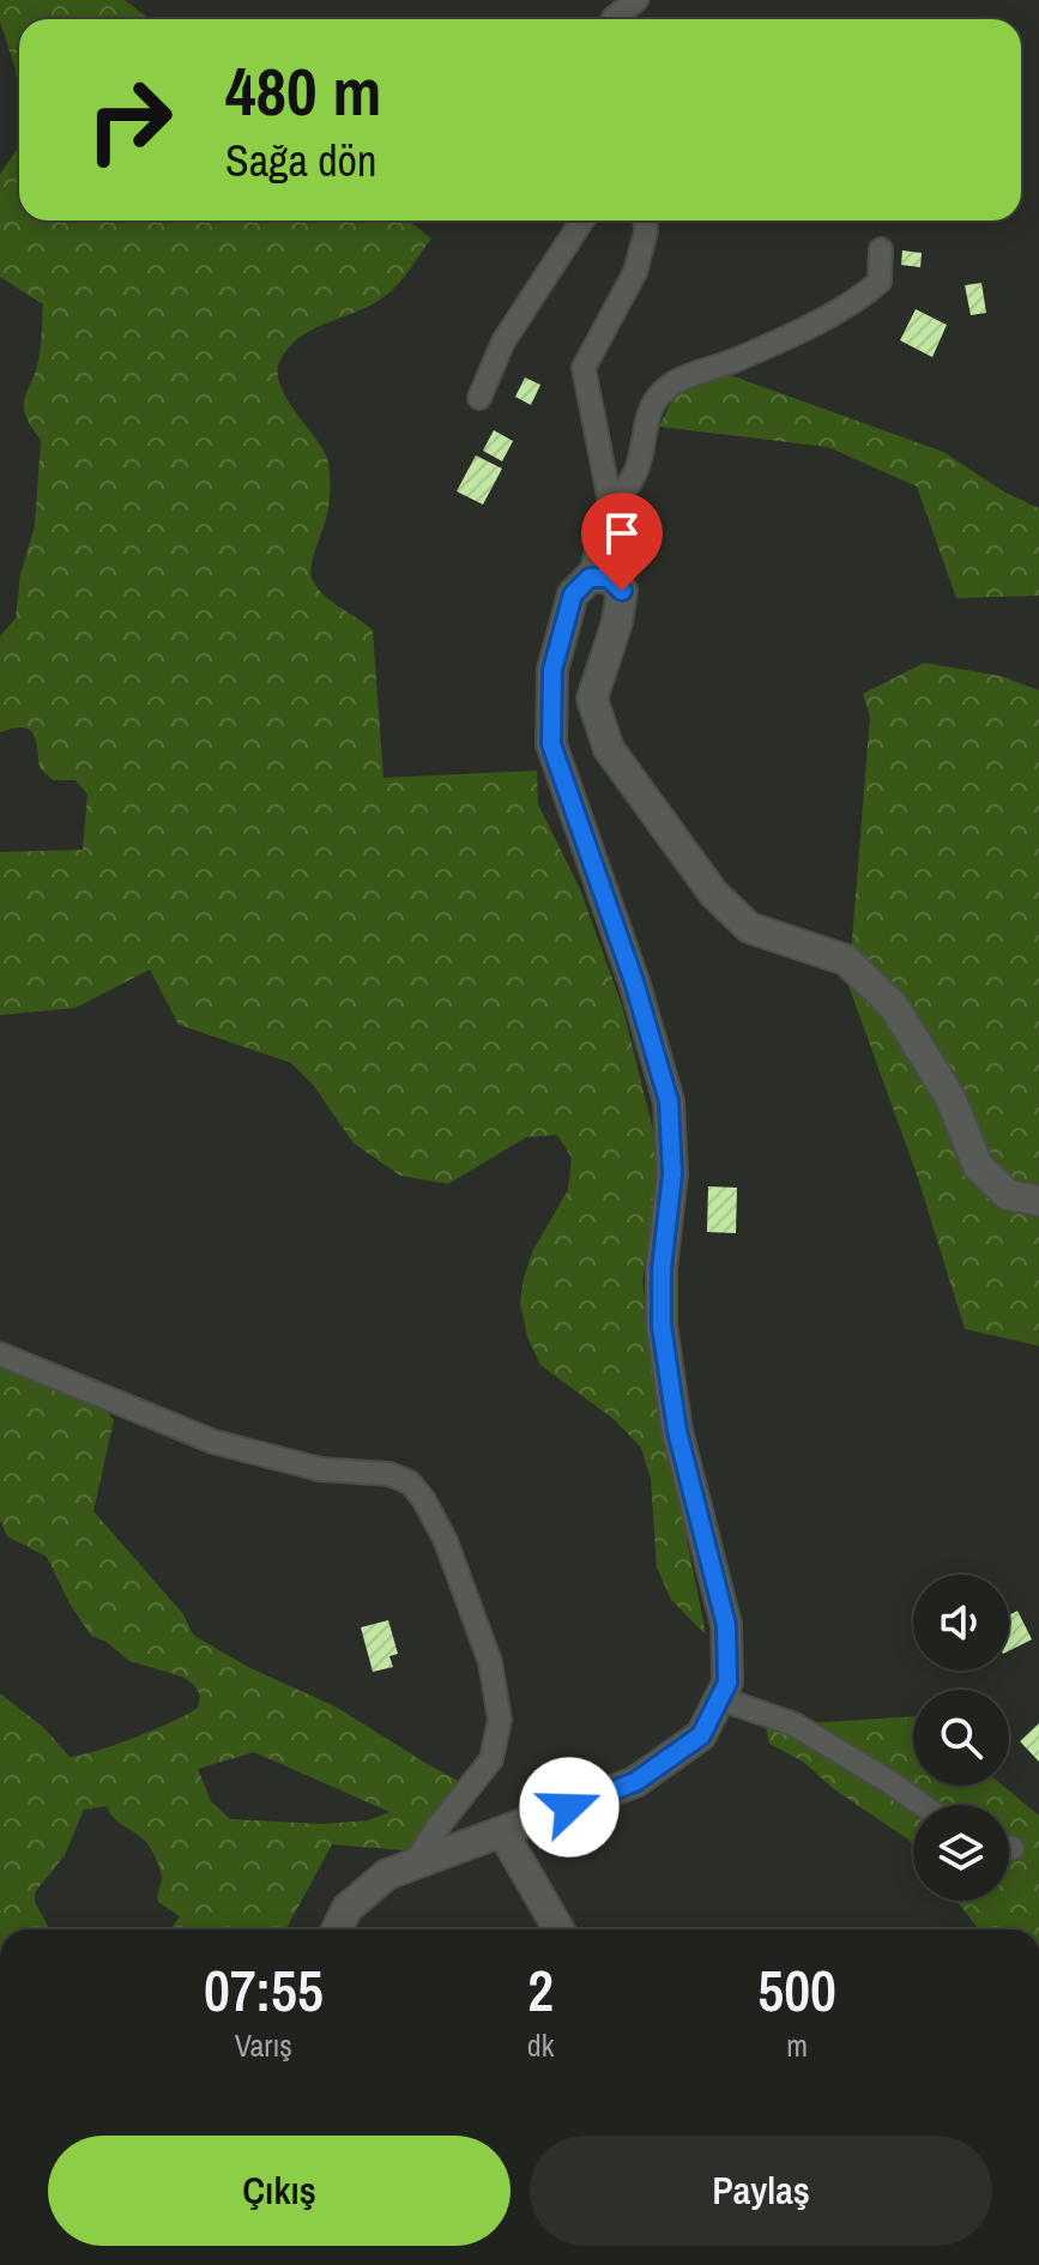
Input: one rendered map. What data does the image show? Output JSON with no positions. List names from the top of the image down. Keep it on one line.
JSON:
{"page":{"turn":["480 m","Sağa dön"],"eta":["07:55","Varış","2","dk","500","m"],"buttons":["Çıkış","Paylaş"]}}
